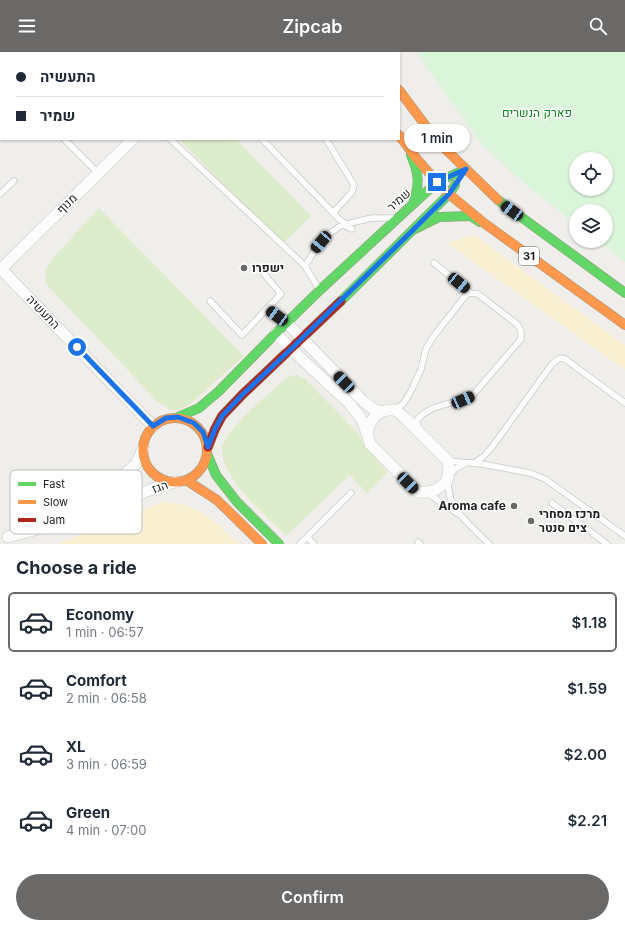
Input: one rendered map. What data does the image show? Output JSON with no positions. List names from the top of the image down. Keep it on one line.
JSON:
{"streets":{"main road":["שמיר","31"],"street":["מנוף","התעשיה","הגז"]},"crossings":[["שמיר","31"],["שמיר","התעשיה"],["שמיר","הגז"],["מנוף","התעשיה"],["התעשיה","הגז"]],"parks":["פארק הנשרים"],"places":["ישפרו","Aroma cafe","מרכז מסחרי צים סנטר"],"legend":["Fast","Slow","Jam"],"page":{"header":"Zipcab","banner":["התעשיה","שמיר"],"bubble":"1 min","heading":"Choose a ride","list":[{"name":"Economy","note":"1 min · 06:57","value":"$1.18"},{"name":"Comfort","note":"2 min · 06:58","value":"$1.59"},{"name":"XL","note":"3 min · 06:59","value":"$2.00"},{"name":"Green","note":"4 min · 07:00","value":"$2.21"}],"buttons":"Confirm"}}
